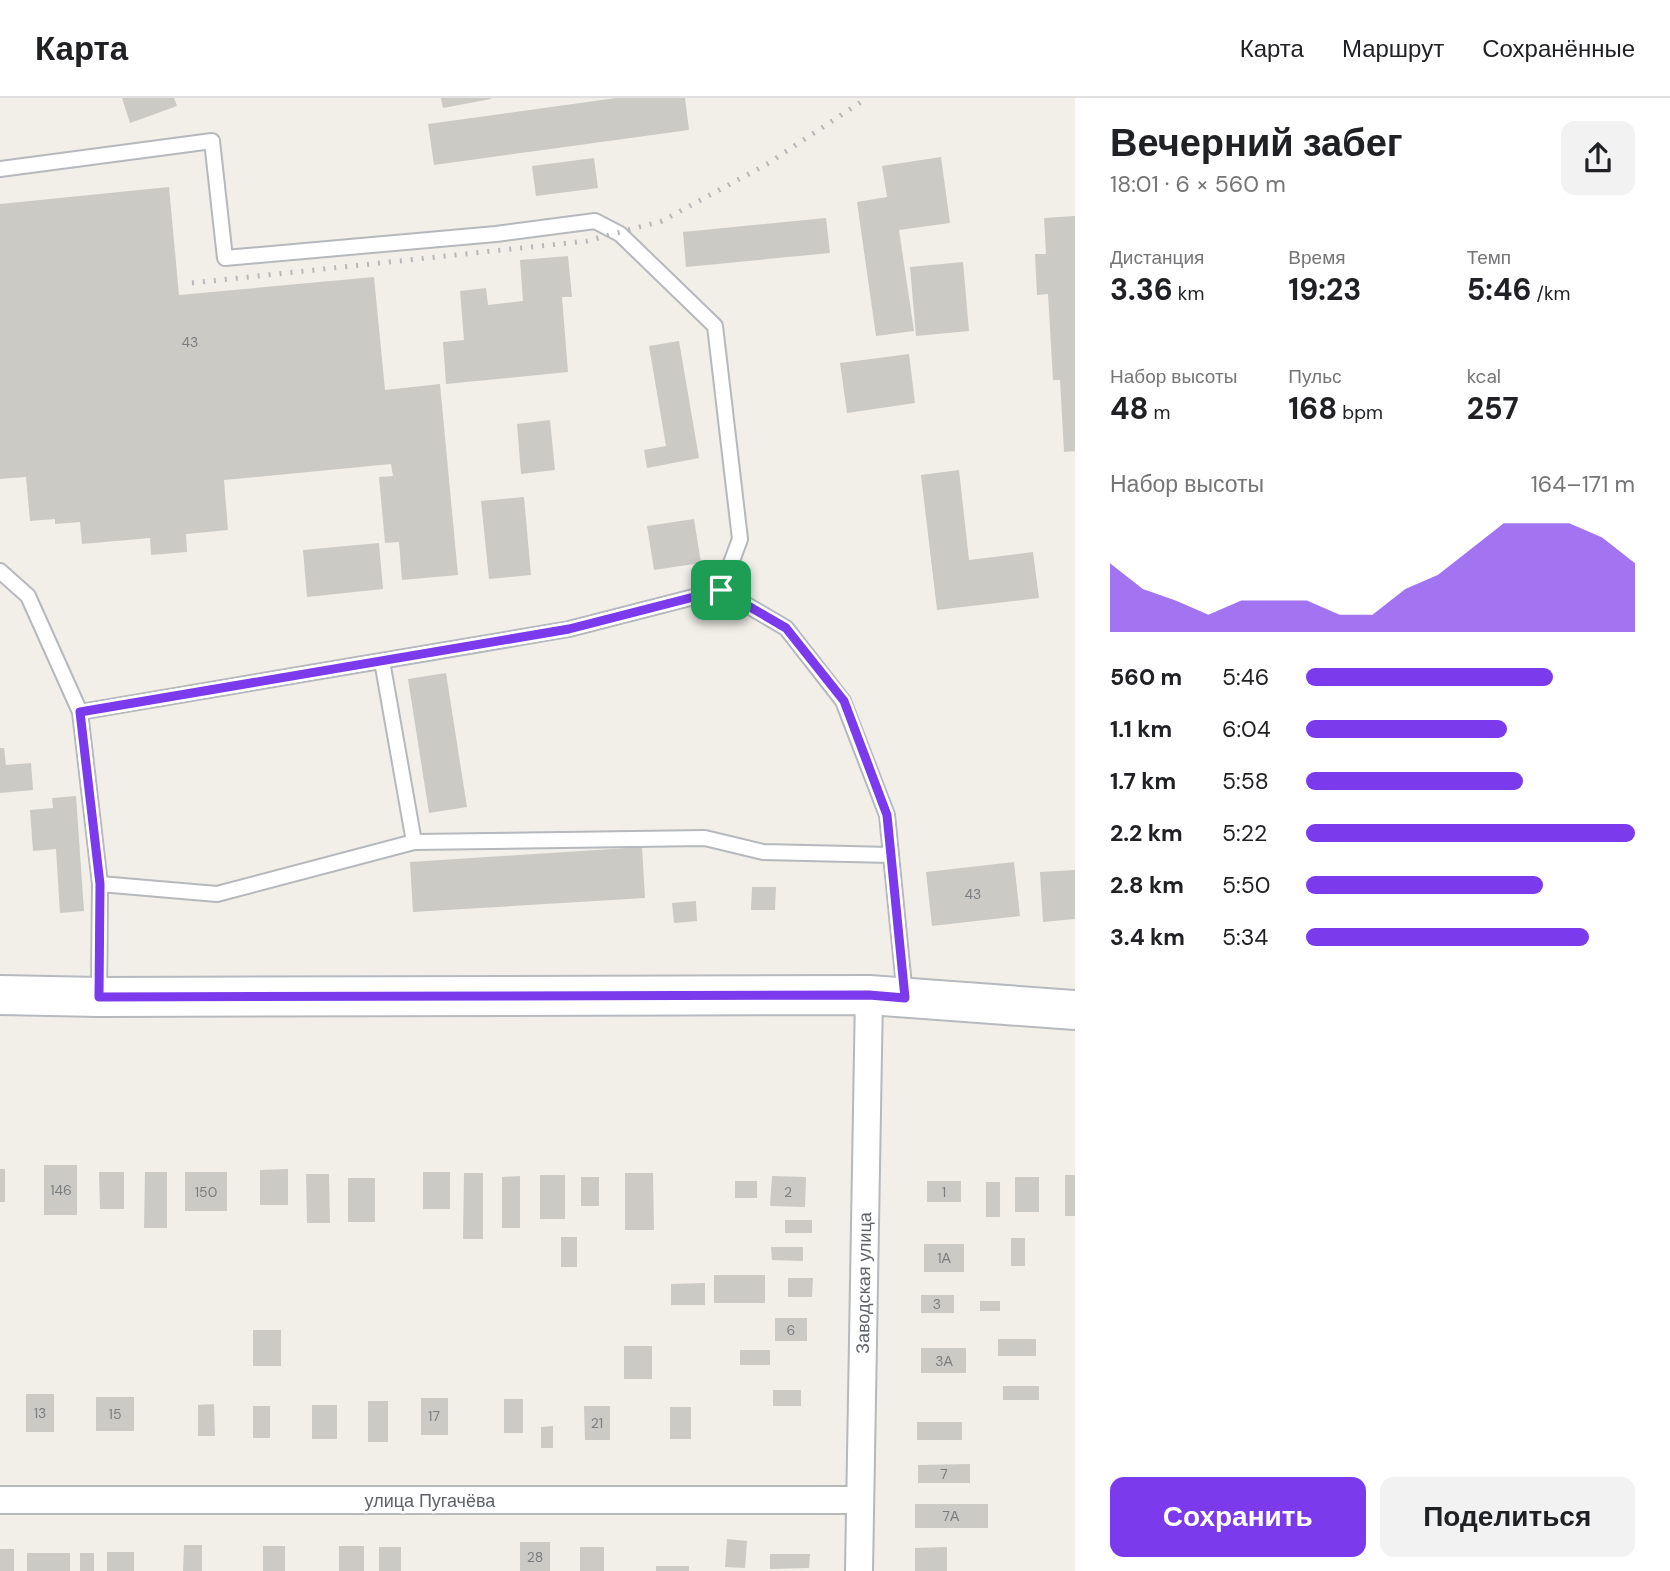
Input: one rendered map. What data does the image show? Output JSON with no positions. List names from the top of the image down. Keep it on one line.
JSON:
{"streets":{"street":["Заводская улица","улица Пугачёва"]},"crossings":[["Заводская улица","улица Пугачёва"]],"house_numbers":["43","43","146","150","2","1","1А","3","6","3А","13","15","17","21","7","7А","28"],"page":{"header":"Карта","nav":["Карта","Маршрут","Сохранённые"],"heading":["Вечерний забег","18:01 · 6 × 560 m"],"stats":[["Дистанция","3.36 km"],["Время","19:23"],["Темп","5:46 /km"],["Набор высоты","48 m"],["Пульс","168 bpm"],["kcal","257"]],"chart":["Набор высоты","164–171 m"],"list":[{"name":"560 m","note":"5:46"},{"name":"1.1 km","note":"6:04"},{"name":"1.7 km","note":"5:58"},{"name":"2.2 km","note":"5:22"},{"name":"2.8 km","note":"5:50"},{"name":"3.4 km","note":"5:34"}],"buttons":["Сохранить","Поделиться"]}}
